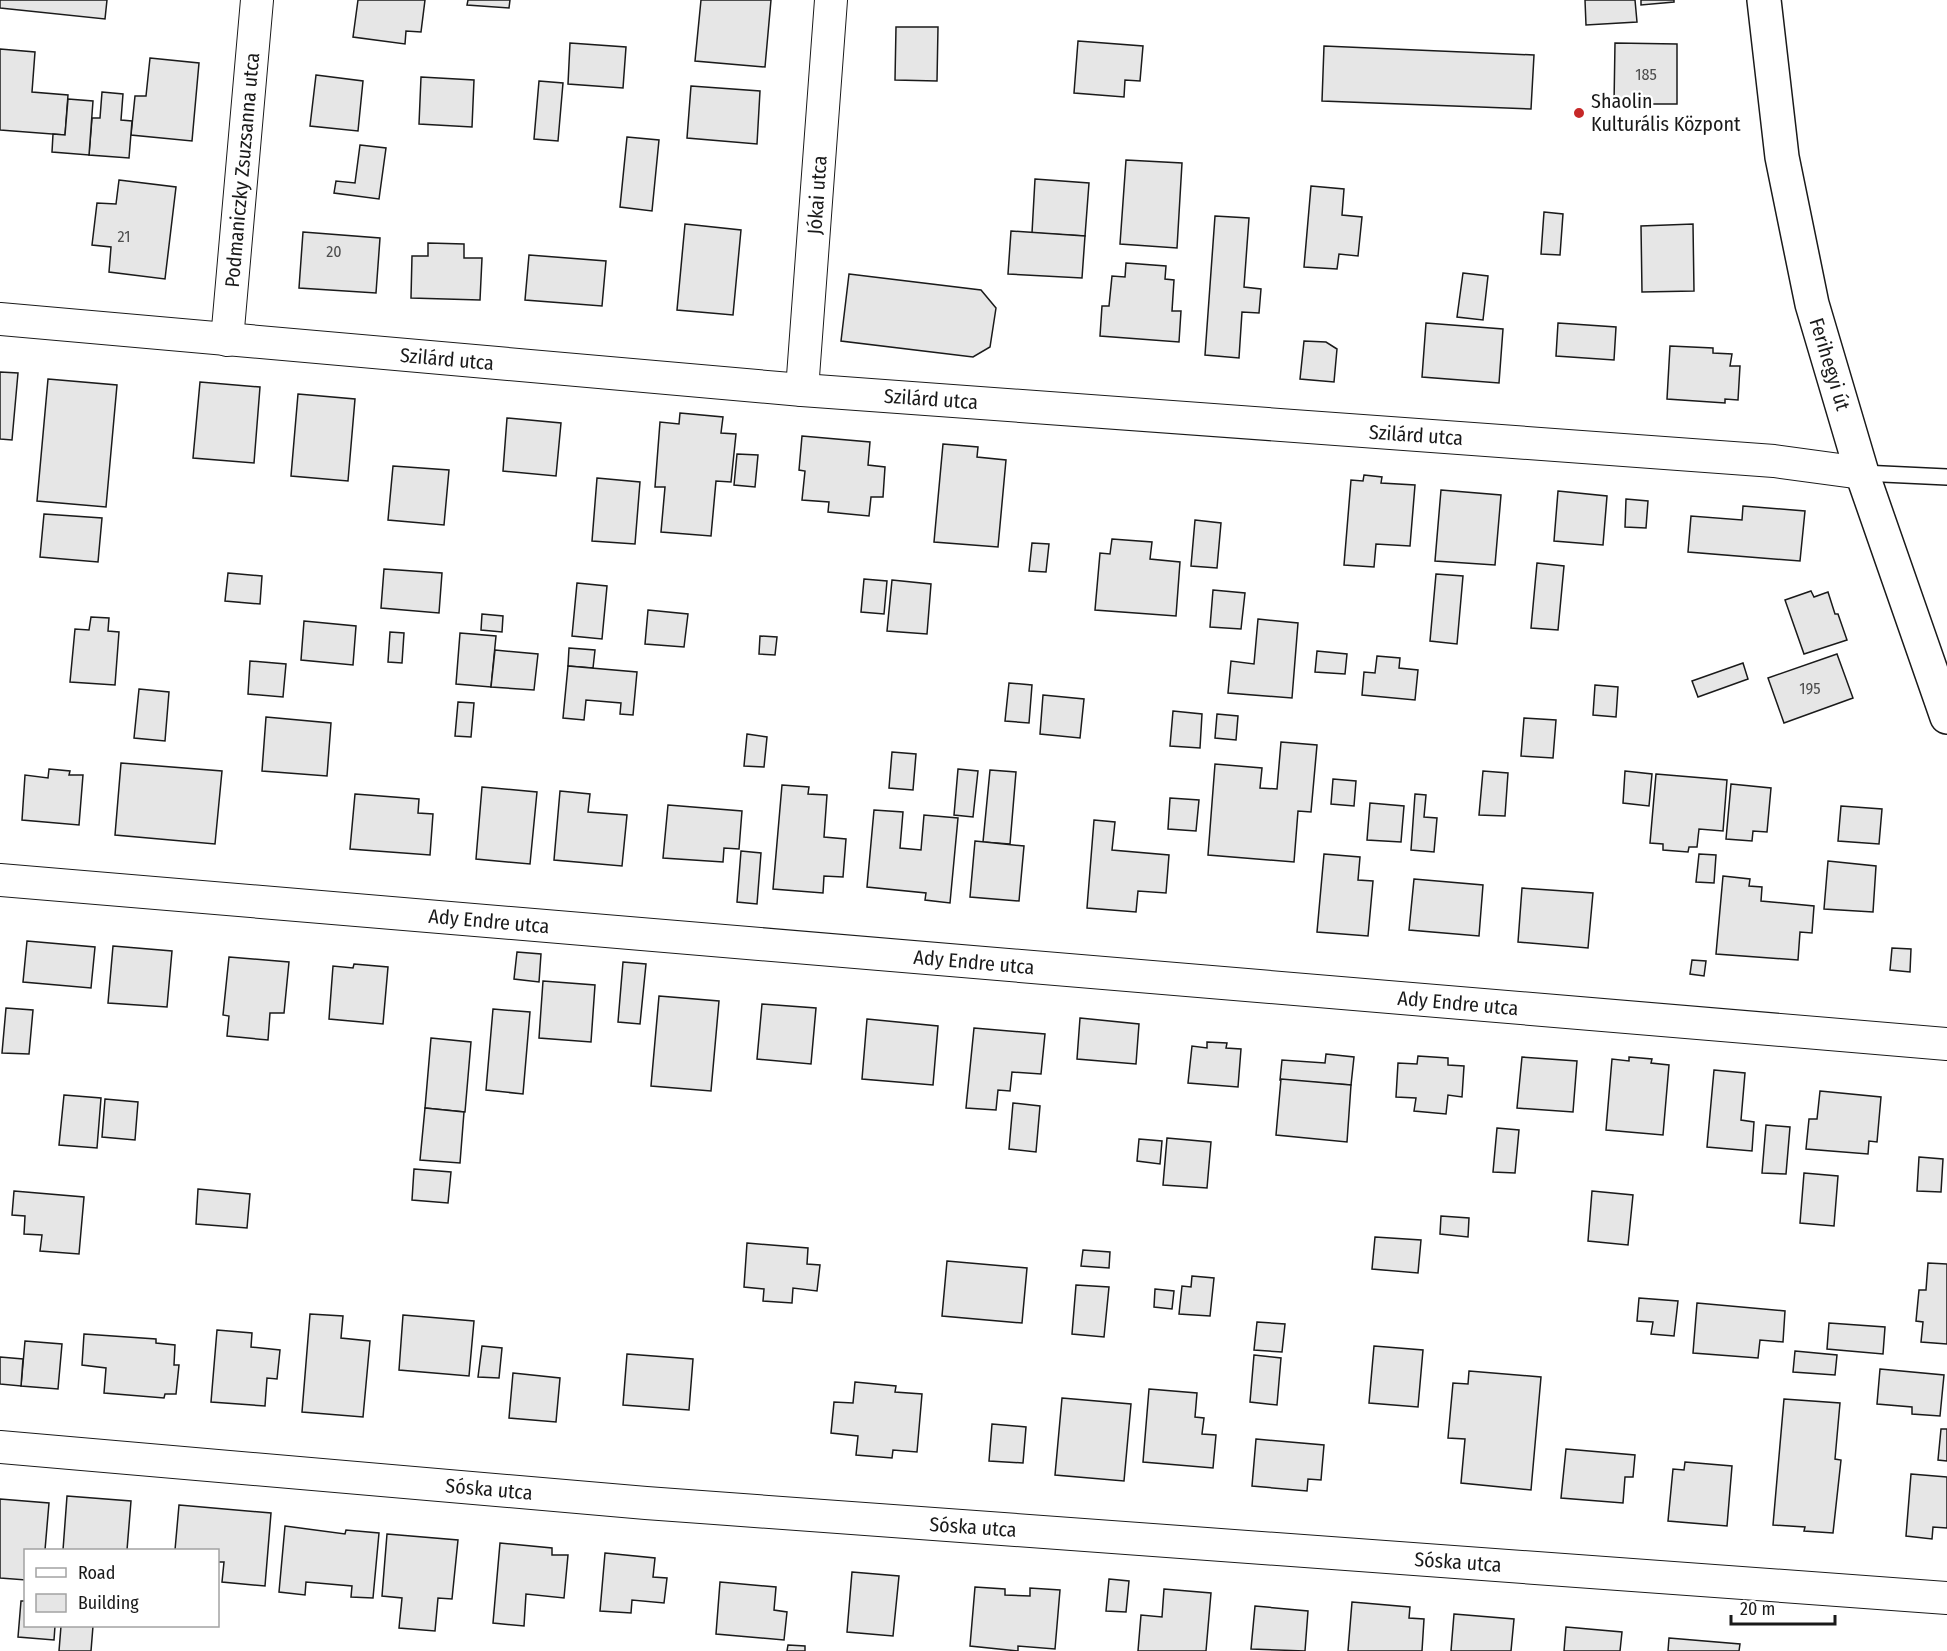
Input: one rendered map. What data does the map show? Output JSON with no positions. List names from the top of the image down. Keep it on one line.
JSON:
{"streets":{"main road":["Ferihegyi út"],"street":["Podmaniczky Zsuzsanna utca","Jókai utca","Szilárd utca","Ady Endre utca","Sóska utca"]},"crossings":[["Podmaniczky Zsuzsanna utca","Szilárd utca"],["Jókai utca","Szilárd utca"],["Szilárd utca","Ferihegyi út"]],"places":["Shaolin Kulturális Központ"],"house_numbers":["185","21","20","195"],"legend":["Road","Building"],"scale_bar":"20 m"}
